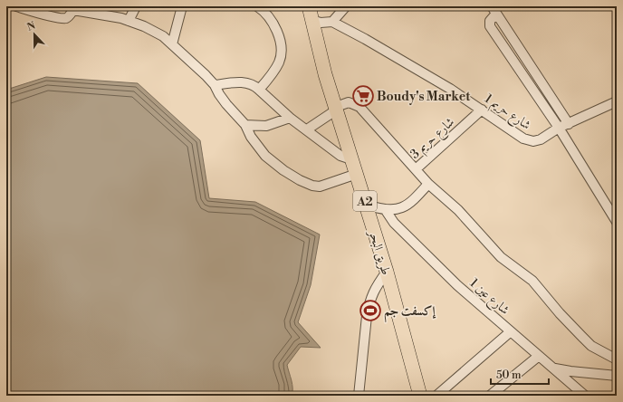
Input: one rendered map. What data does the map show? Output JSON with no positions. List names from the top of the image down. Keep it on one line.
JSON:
{"streets":{"main road":["A2","طريق البحر"],"street":["شارع حريم 1","شارع حريم 3","شارع عين 1"]},"crossings":[["شارع حريم 1","شارع حريم 3"]],"places":{"supermarket":["Boudy's Market"],"sports":["إكسفت جم"]},"scale_bar":"50 m","north":"top"}
